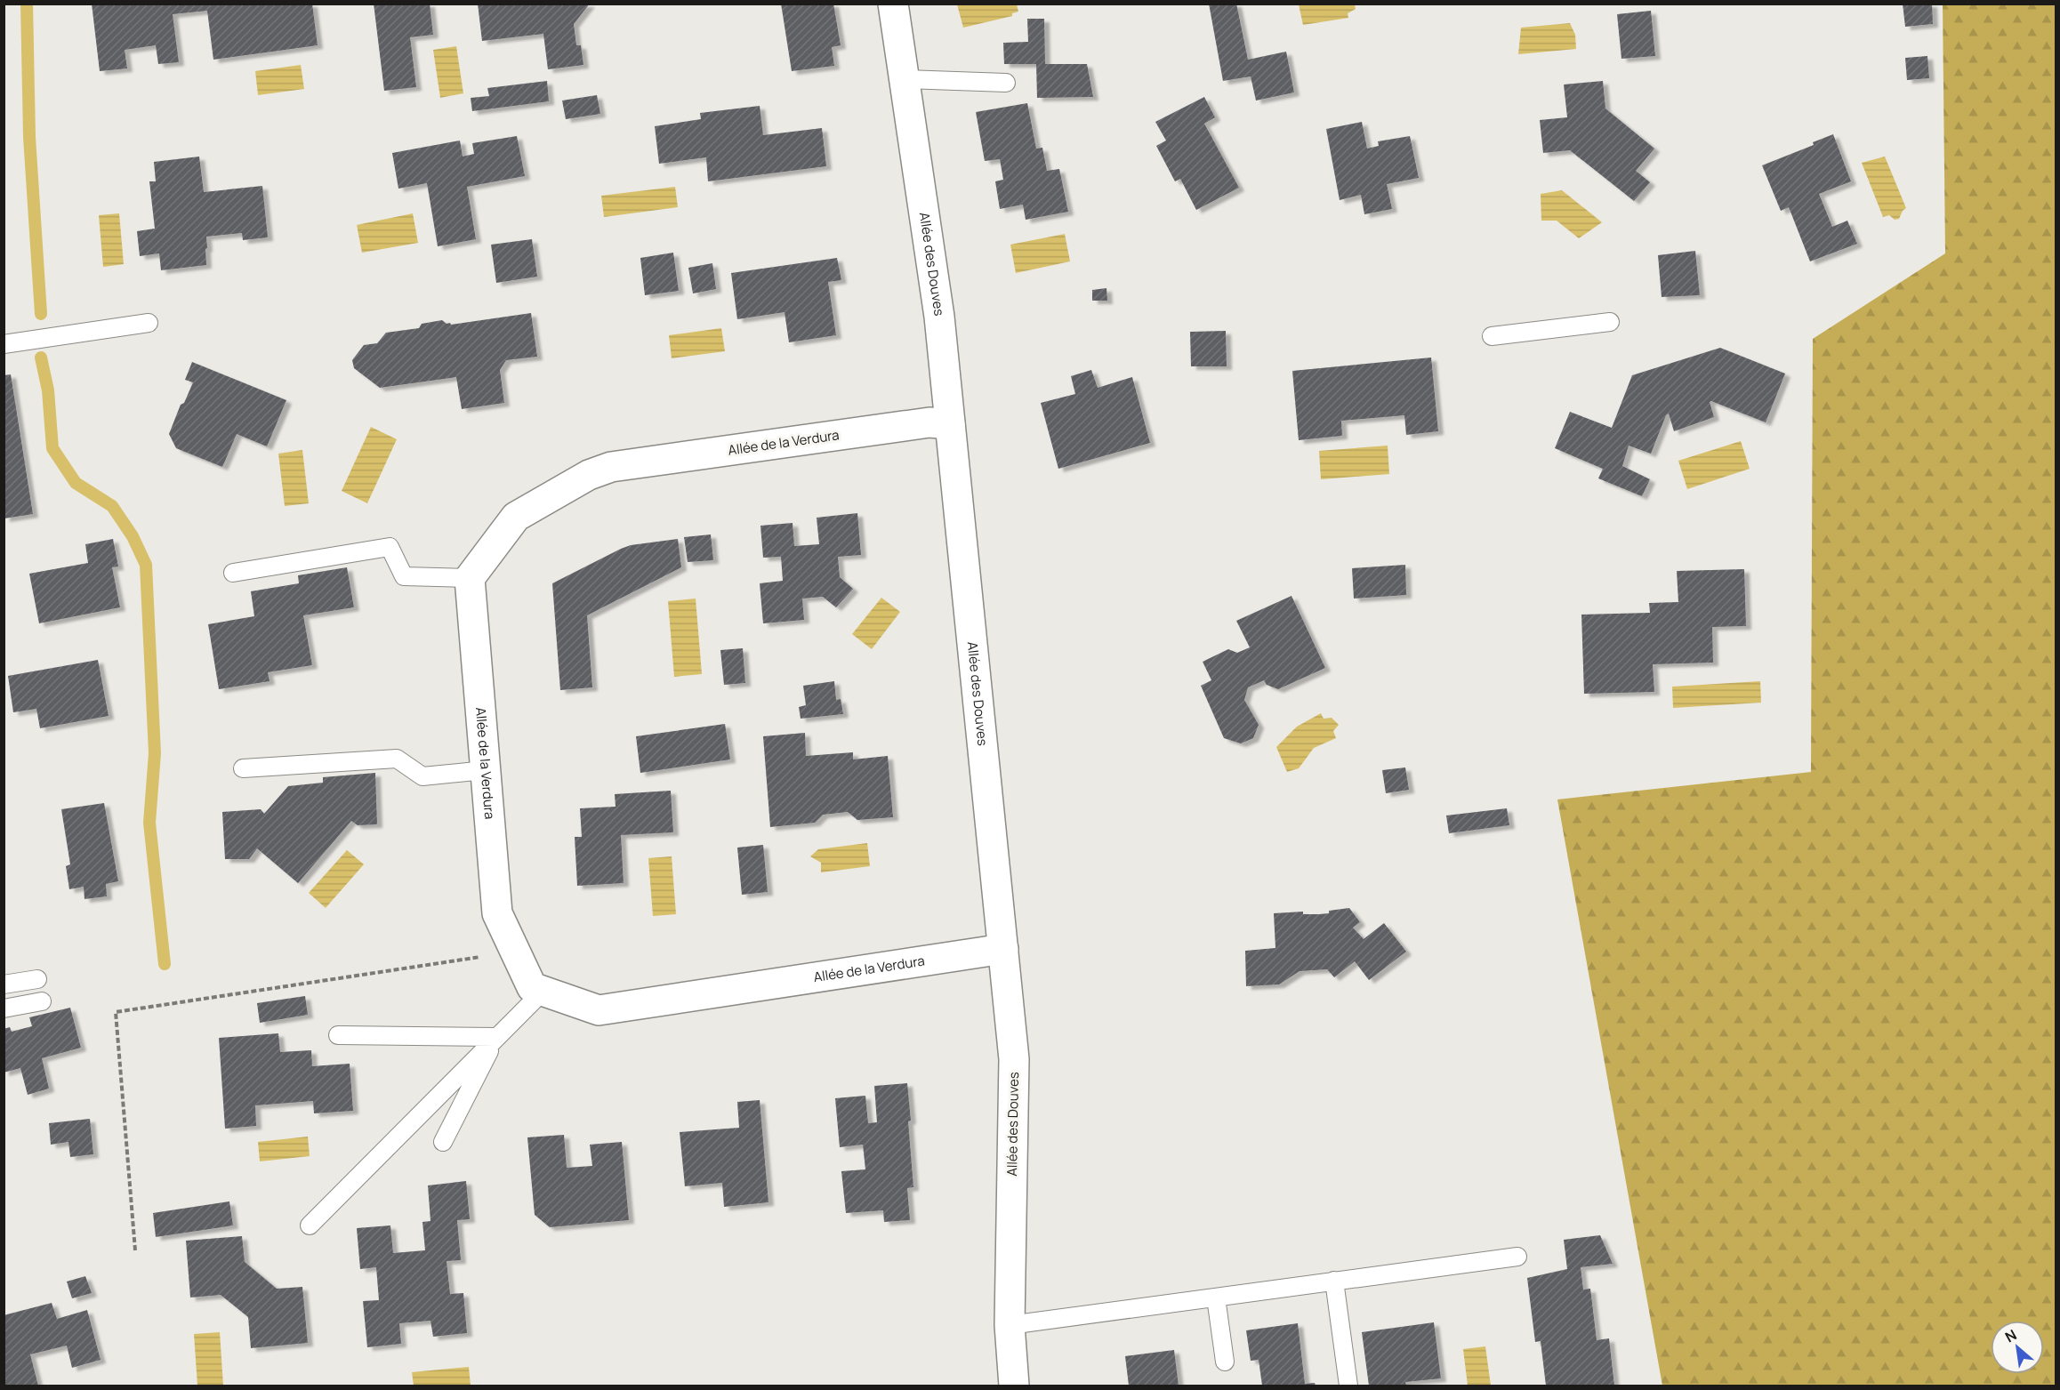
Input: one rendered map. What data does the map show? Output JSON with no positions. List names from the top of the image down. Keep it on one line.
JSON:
{"streets":{"street":["Allée des Douves","Allée de la Verdura"]},"crossings":[["Allée des Douves","Allée de la Verdura"]],"north":"top left"}
